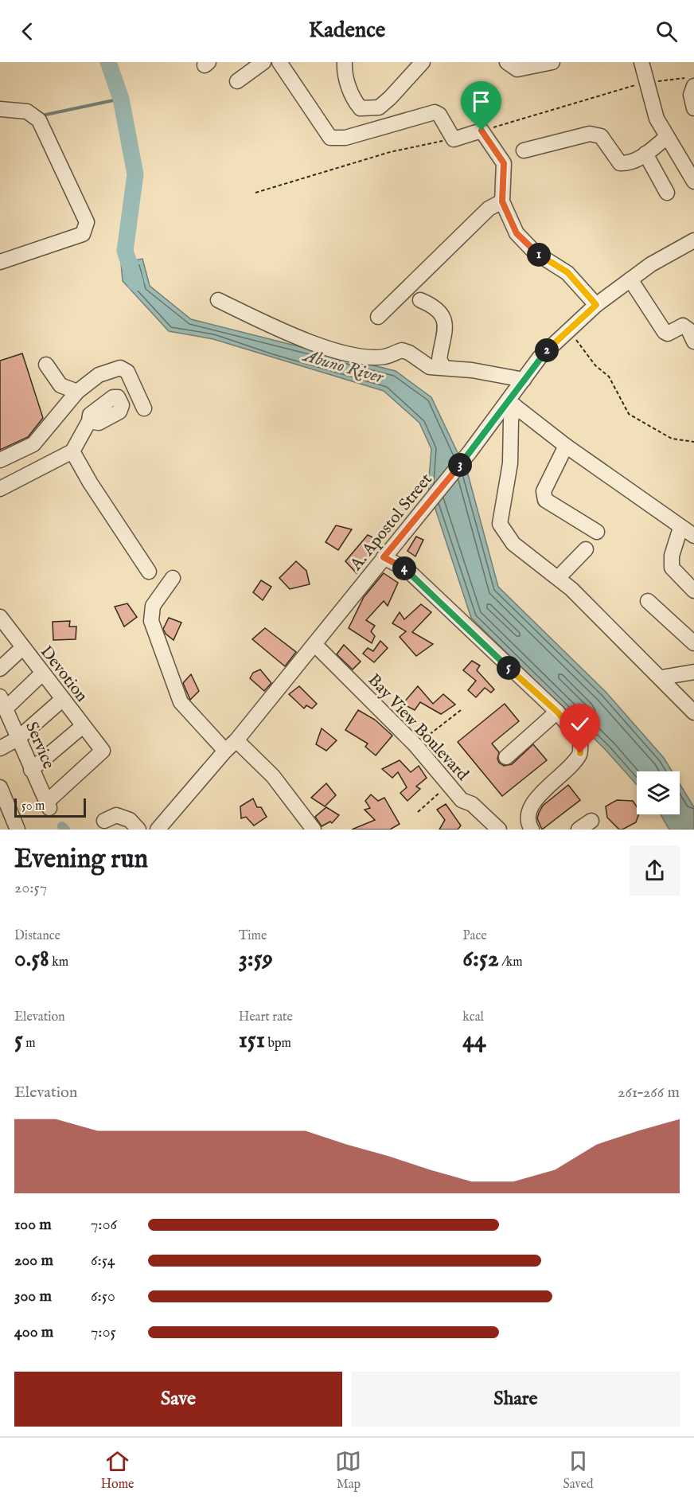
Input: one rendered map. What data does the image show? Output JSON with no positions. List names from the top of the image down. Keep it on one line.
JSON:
{"streets":{"street":["A. Apostol Street","Devotion","Bay View Boulevard","Service"]},"crossings":[["A. Apostol Street","Bay View Boulevard"],["Devotion","Service"]],"water":["Abuno River"],"scale_bar":"50 m","page":{"header":"Kadence","pins":["1","2","3","4","5"],"scale":"50 m","heading":["Evening run","20:57"],"stats":[["Distance","0.58 km"],["Time","3:59"],["Pace","6:52 /km"],["Elevation","5 m"],["Heart rate","151 bpm"],["kcal","44"]],"chart":["Elevation","261–266 m"],"list":[{"name":"100 m","note":"7:06"},{"name":"200 m","note":"6:54"},{"name":"300 m","note":"6:50"},{"name":"400 m","note":"7:05"}],"buttons":["Save","Share"],"tabs":["Home","Map","Saved"]}}
